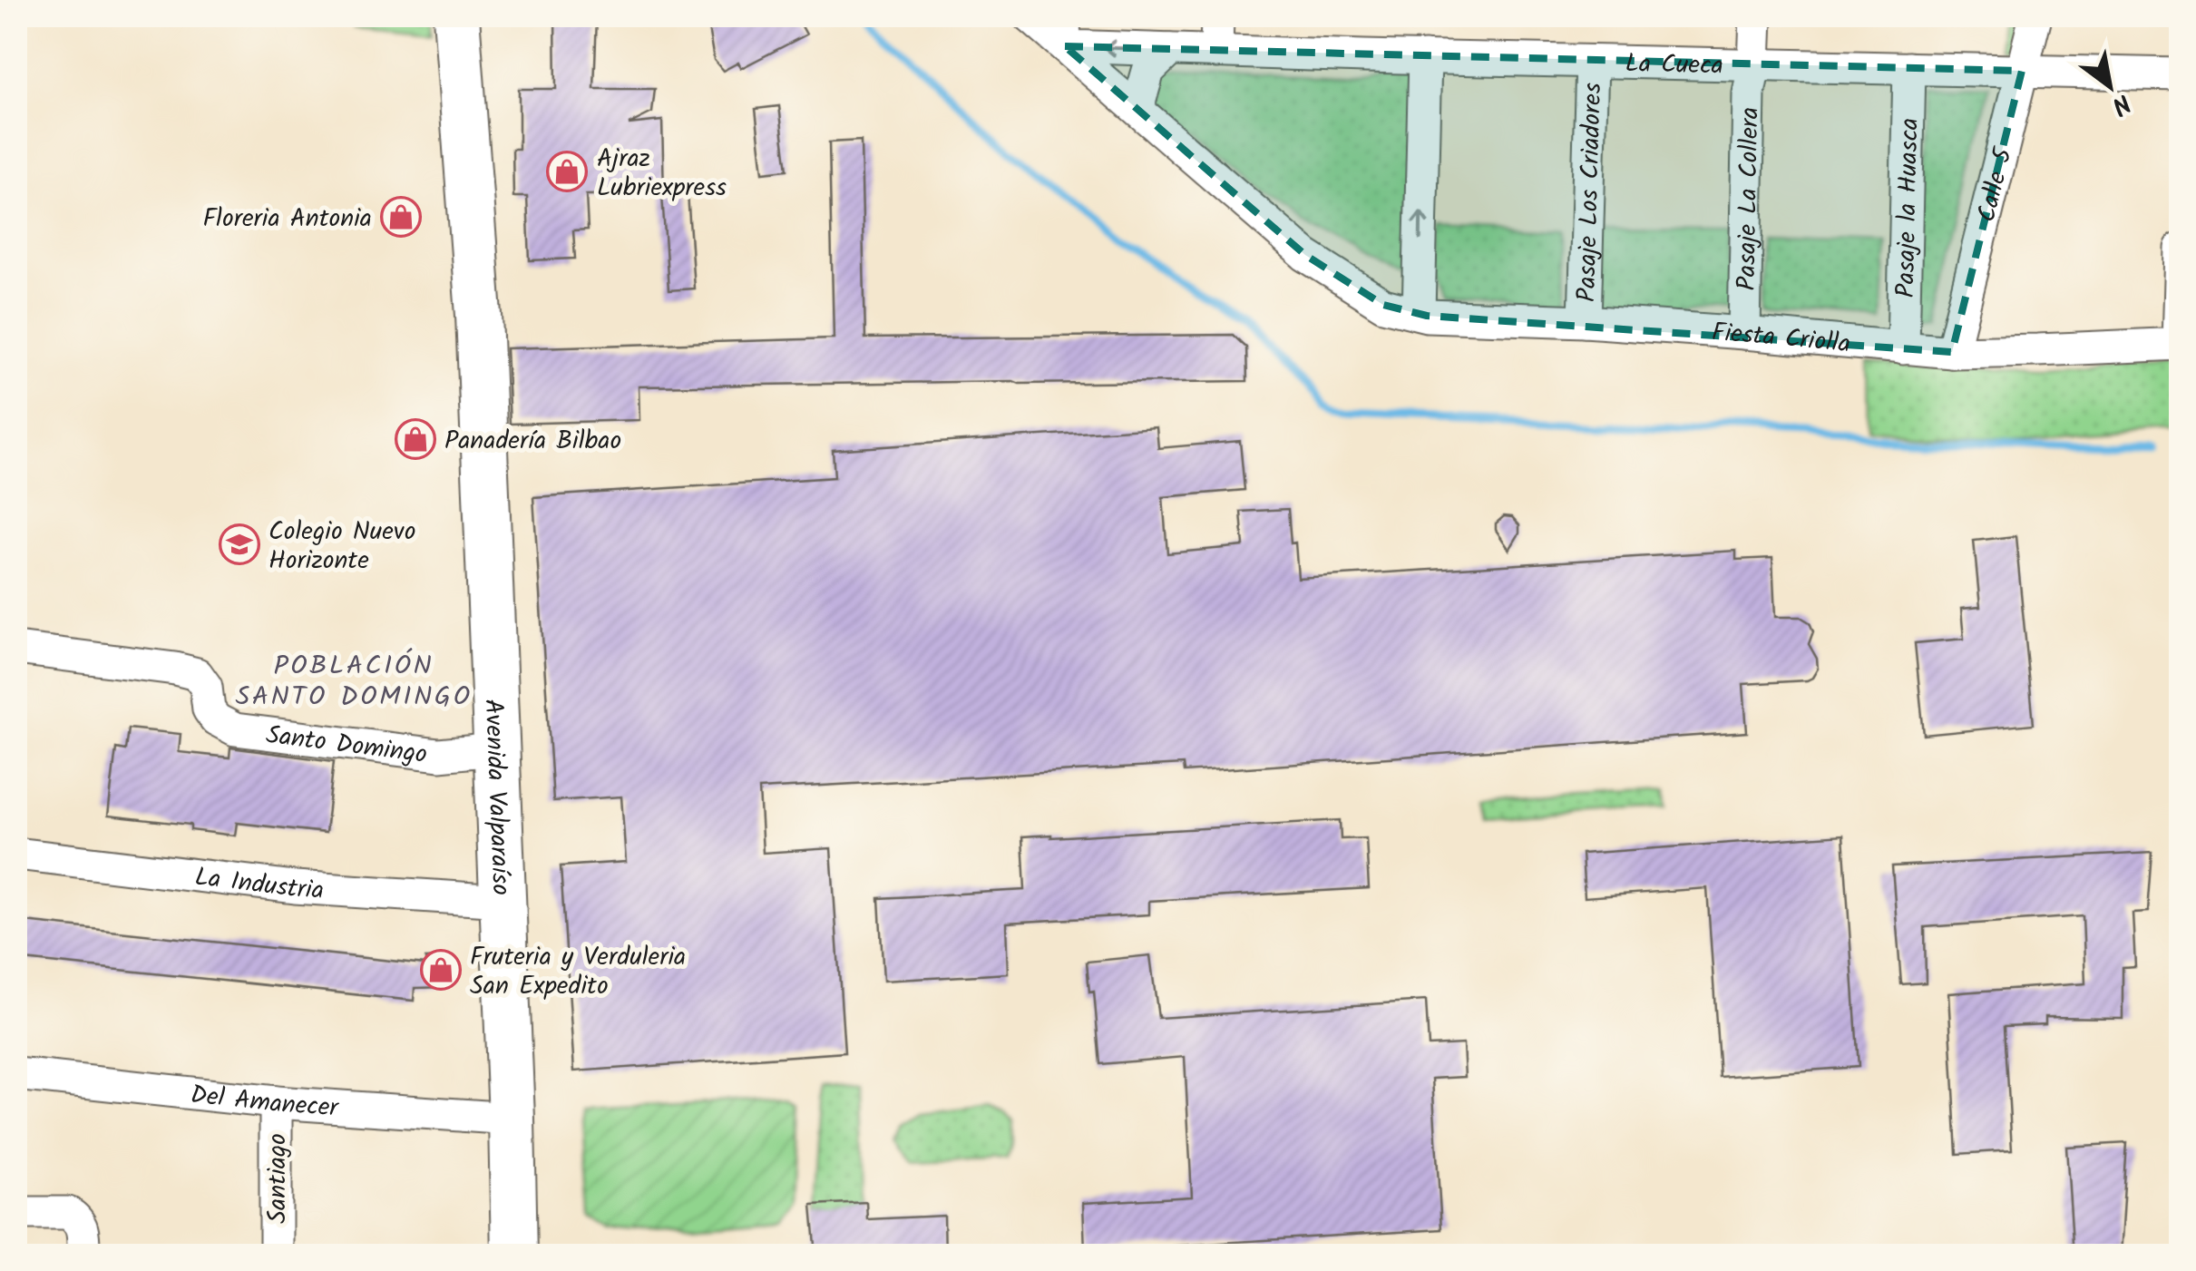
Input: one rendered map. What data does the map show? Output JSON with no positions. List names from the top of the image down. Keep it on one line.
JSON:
{"streets":{"main road":["Avenida Valparaíso"],"street":["La Cueca","Calle 5","Pasaje Los Criadores","Pasaje La Collera","Pasaje la Huasca","Fiesta Criolla","Santo Domingo","La Industria","Del Amanecer","Santiago"]},"crossings":[["La Cueca","Calle 5"],["La Cueca","Pasaje Los Criadores"],["La Cueca","Pasaje La Collera"],["La Cueca","Pasaje la Huasca"],["La Cueca","Fiesta Criolla"],["Calle 5","Fiesta Criolla"],["Pasaje Los Criadores","Fiesta Criolla"],["Pasaje La Collera","Fiesta Criolla"],["Pasaje la Huasca","Fiesta Criolla"],["Santo Domingo","Avenida Valparaíso"],["Avenida Valparaíso","La Industria"],["Avenida Valparaíso","Del Amanecer"],["Del Amanecer","Santiago"]],"districts":["POBLACIÓN SANTO DOMINGO"],"places":{"shop":["Ajraz Lubriexpress","Floreria Antonia","Panadería Bilbao","Fruteria y Verduleria San Expedito"],"school or university":["Colegio Nuevo Horizonte"]},"north":"bottom right"}
